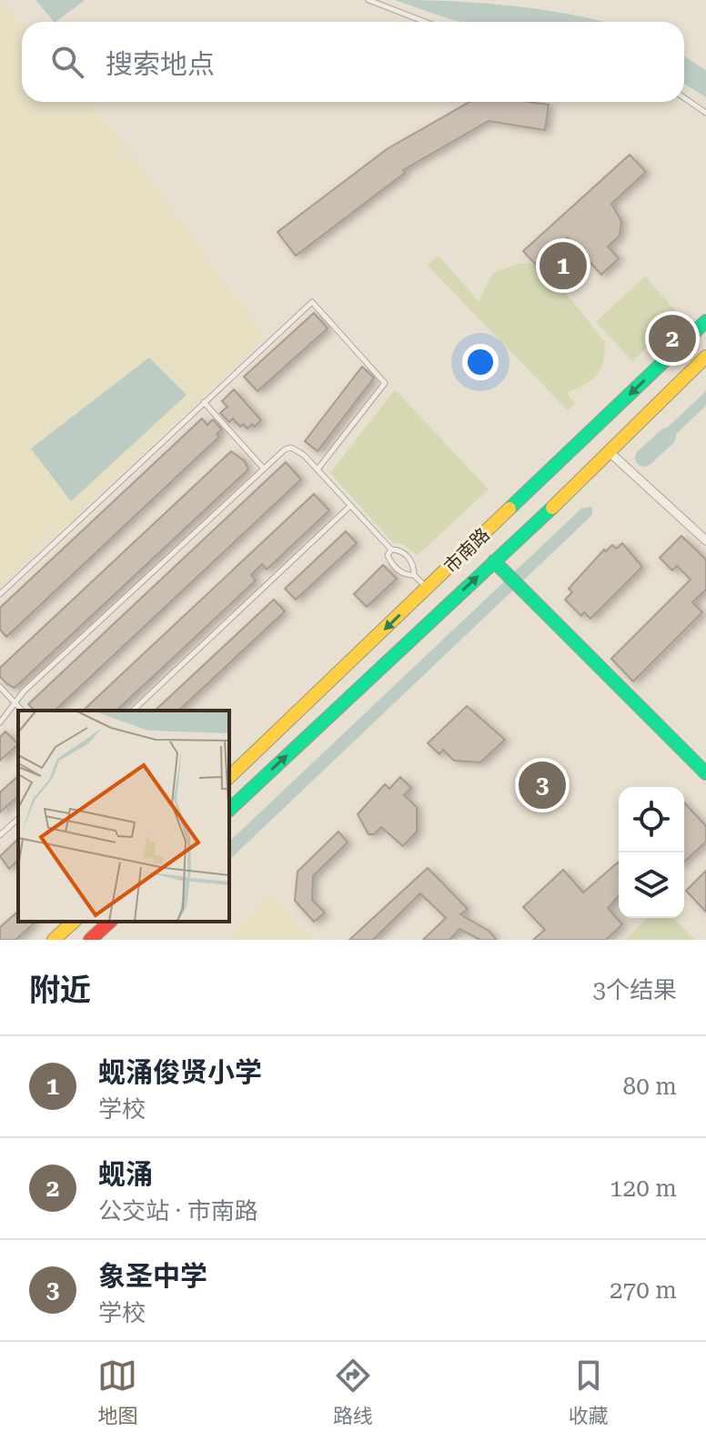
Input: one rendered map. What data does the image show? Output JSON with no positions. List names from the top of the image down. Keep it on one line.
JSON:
{"streets":{"main road":["市南路"]},"page":{"search":"搜索地点","pins":["1","2","3"],"heading":["附近","3个结果"],"list":[{"mark":"1","name":"蚬涌俊贤小学","note":"学校","value":"80 m"},{"mark":"2","name":"蚬涌","note":"公交站 · 市南路","value":"120 m"},{"mark":"3","name":"象圣中学","note":"学校","value":"270 m"}],"nav":["地图","路线","收藏"]}}
